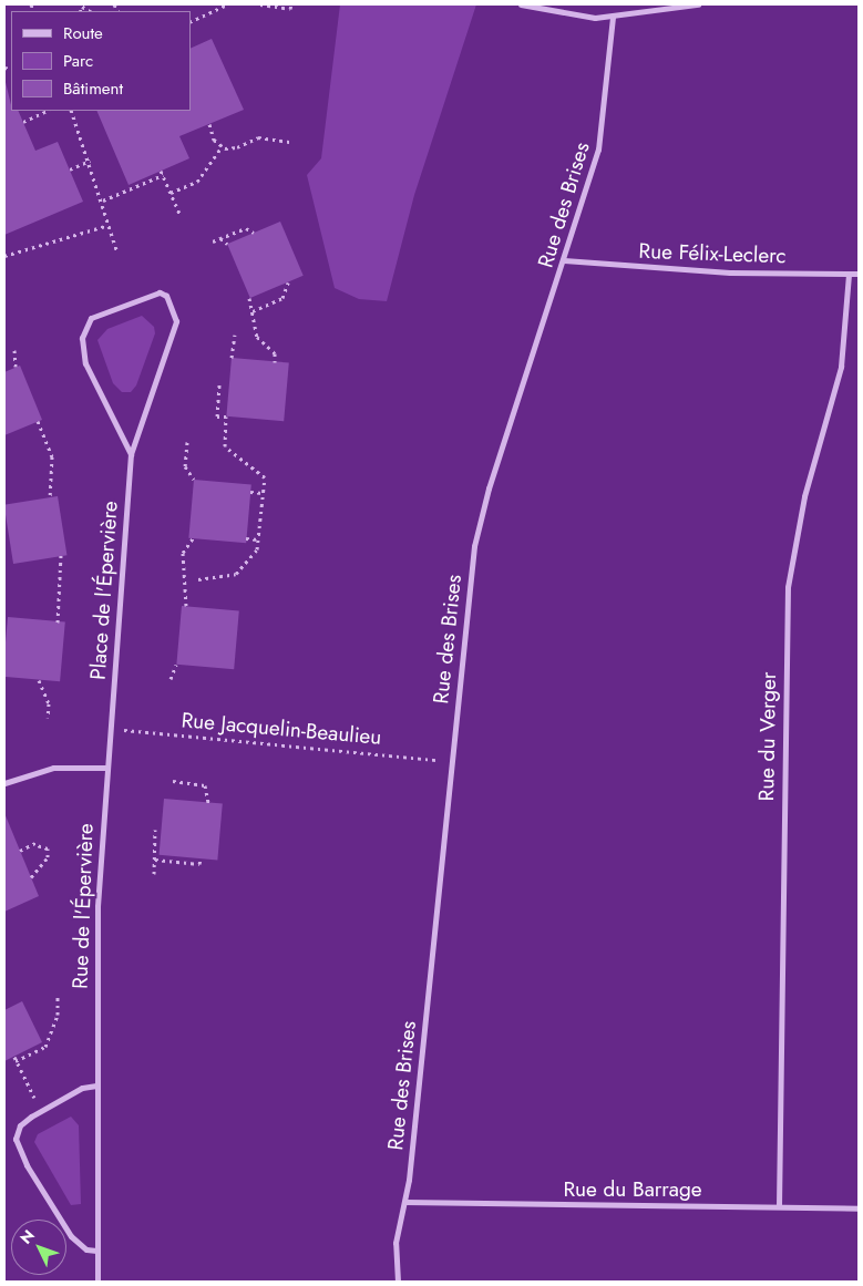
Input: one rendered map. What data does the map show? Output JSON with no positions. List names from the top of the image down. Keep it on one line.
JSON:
{"streets":{"street":["Rue des Brises","Rue Félix-Leclerc","Place de l'Épervière","Rue du Verger","Rue de l'Épervière","Rue du Barrage"],"path":["Rue Jacquelin-Beaulieu"]},"crossings":[["Rue des Brises","Rue Félix-Leclerc"],["Rue des Brises","Rue du Barrage"],["Rue Félix-Leclerc","Rue du Verger"],["Place de l'Épervière","Rue de l'Épervière"],["Rue du Verger","Rue du Barrage"]],"legend":["Route","Parc","Bâtiment"],"north":"top left"}
